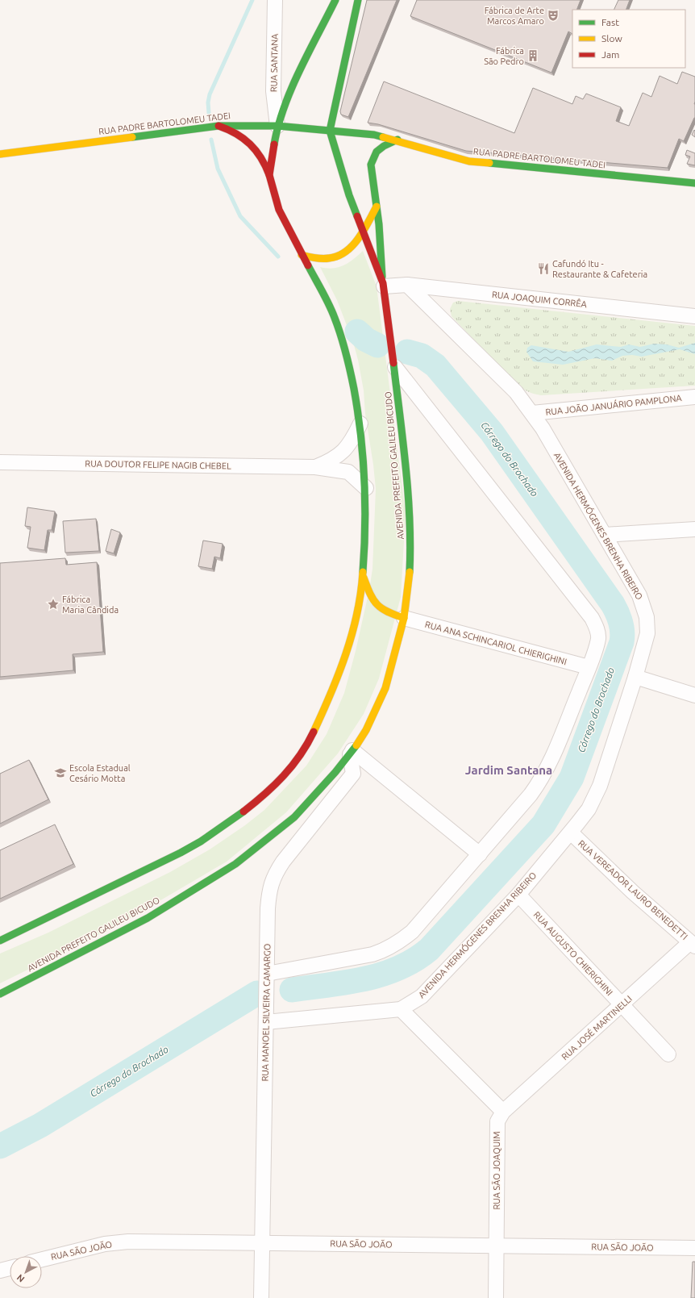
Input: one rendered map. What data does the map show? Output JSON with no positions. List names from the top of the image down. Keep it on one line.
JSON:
{"streets":{"main road":["RUA PADRE BARTOLOMEU TADEI","AVENIDA PREFEITO GALILEU BICUDO"],"street":["RUA SANTANA","RUA JOAQUIM CORRÊA","RUA JOÃO JANUÁRIO PAMPLONA","RUA DOUTOR FELIPE NAGIB CHEBEL","AVENIDA HERMÓGENES BRENHA RIBEIRO","RUA ANA SCHINCARIOL CHIERIGHINI","RUA VEREADOR LAURO BENEDETTI","RUA AUGUSTO CHIERIGHINI","RUA MANOEL SILVEIRA CAMARGO","RUA JOSÉ MARTINELLI","RUA SÃO JOAQUIM","RUA SÃO JOÃO"]},"crossings":[["RUA SANTANA","RUA PADRE BARTOLOMEU TADEI"],["RUA PADRE BARTOLOMEU TADEI","AVENIDA PREFEITO GALILEU BICUDO"],["RUA JOAQUIM CORRÊA","AVENIDA PREFEITO GALILEU BICUDO"],["RUA JOAQUIM CORRÊA","AVENIDA HERMÓGENES BRENHA RIBEIRO"],["RUA JOÃO JANUÁRIO PAMPLONA","AVENIDA HERMÓGENES BRENHA RIBEIRO"],["AVENIDA PREFEITO GALILEU BICUDO","RUA ANA SCHINCARIOL CHIERIGHINI"],["AVENIDA PREFEITO GALILEU BICUDO","RUA MANOEL SILVEIRA CAMARGO"],["AVENIDA HERMÓGENES BRENHA RIBEIRO","RUA VEREADOR LAURO BENEDETTI"],["AVENIDA HERMÓGENES BRENHA RIBEIRO","RUA AUGUSTO CHIERIGHINI"],["AVENIDA HERMÓGENES BRENHA RIBEIRO","RUA MANOEL SILVEIRA CAMARGO"],["RUA VEREADOR LAURO BENEDETTI","RUA JOSÉ MARTINELLI"],["RUA AUGUSTO CHIERIGHINI","RUA JOSÉ MARTINELLI"],["RUA MANOEL SILVEIRA CAMARGO","RUA SÃO JOÃO"],["RUA JOSÉ MARTINELLI","RUA SÃO JOAQUIM"],["RUA SÃO JOAQUIM","RUA SÃO JOÃO"]],"districts":["Jardim Santana"],"water":["Córrego do Brochado"],"places":{"theatre":["Fábrica de Arte Marcos Amaro"],"building":["Fábrica São Pedro"],"restaurant":["Cafundó Itu - Restaurante & Cafeteria"],"place":["Fábrica Maria Cândida"],"school or university":["Escola Estadual Cesário Motta"]},"legend":["Fast","Slow","Jam"],"north":"bottom left"}
